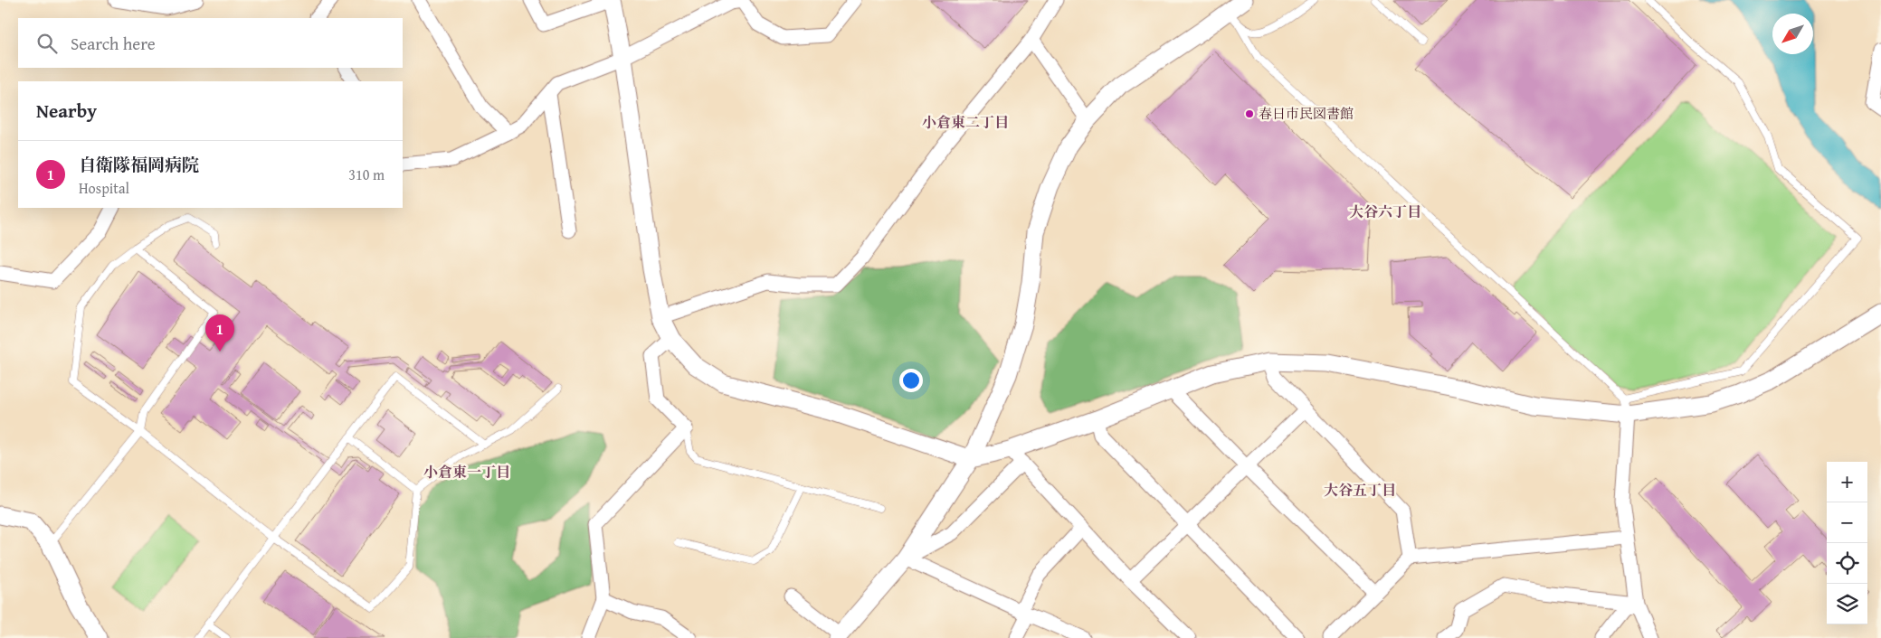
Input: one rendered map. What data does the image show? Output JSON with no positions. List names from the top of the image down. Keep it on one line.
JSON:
{"districts":["小倉東二丁目","大谷六丁目","小倉東一丁目","大谷五丁目"],"places":["春日市民図書館"],"north":"bottom left","page":{"search":"Search here","heading":"Nearby","list":[{"mark":"1","name":"自衛隊福岡病院","note":"Hospital","value":"310 m"}],"pins":"1","map_buttons":["+","−"]}}
